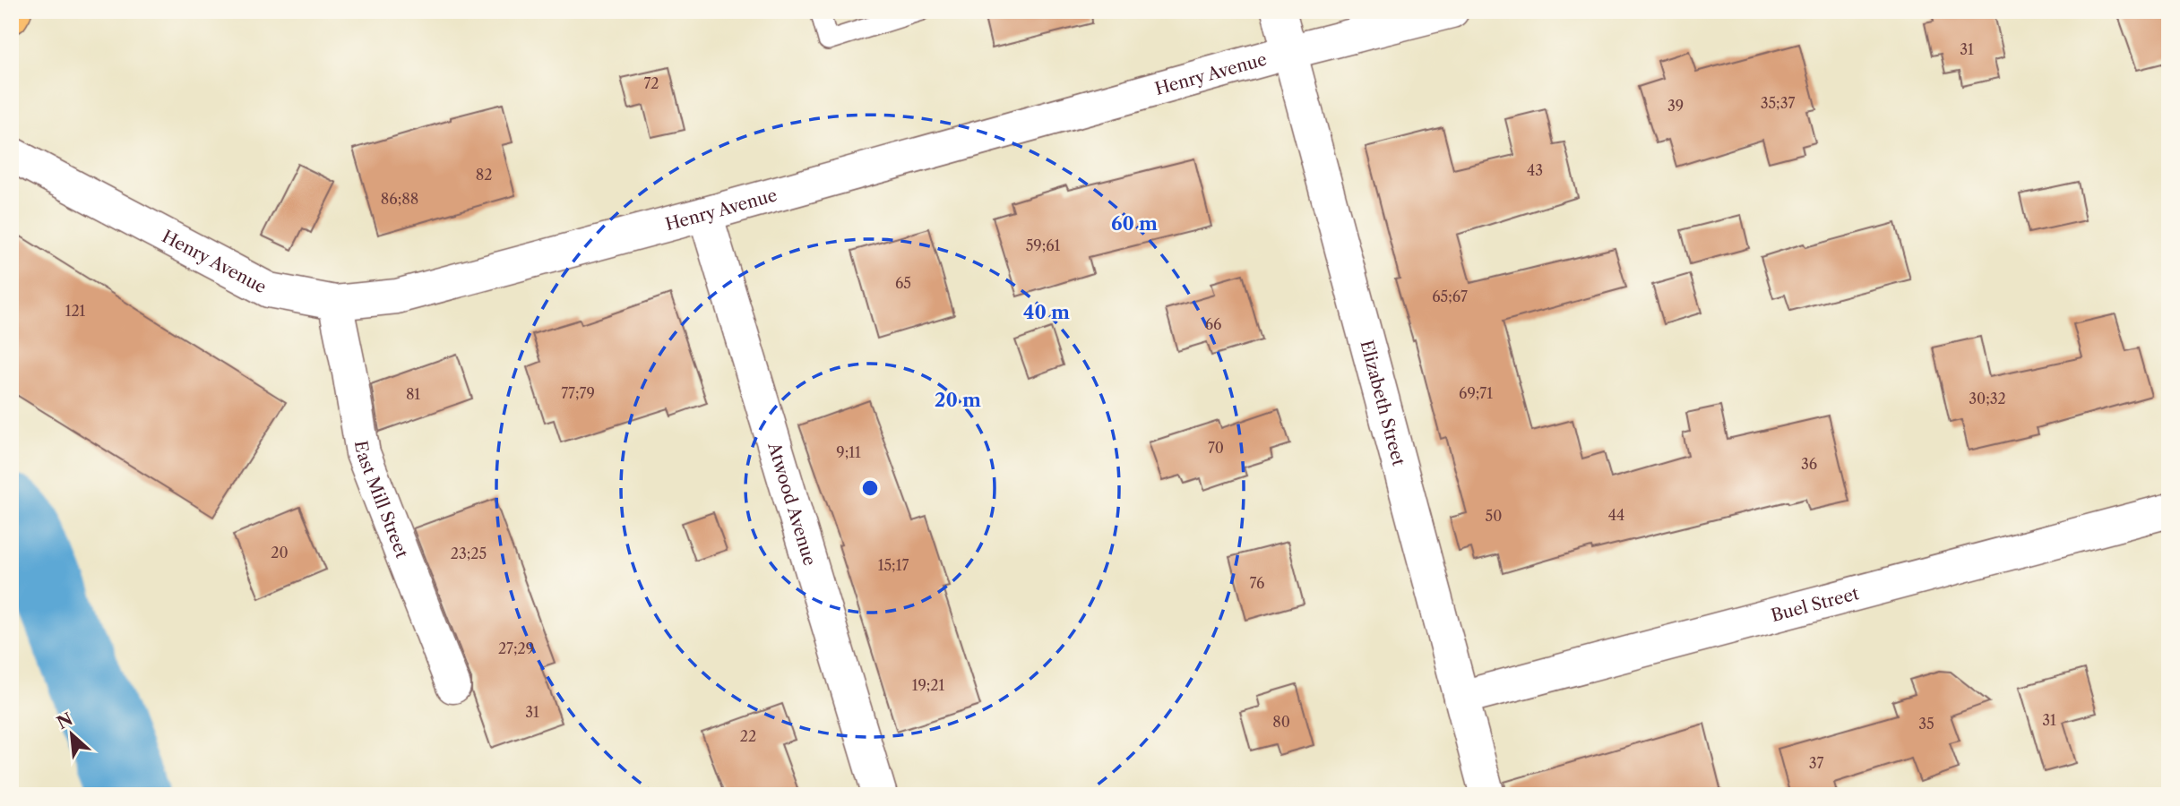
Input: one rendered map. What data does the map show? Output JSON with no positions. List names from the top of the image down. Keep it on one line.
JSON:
{"streets":{"street":["Henry Avenue","Elizabeth Street","East Mill Street","Atwood Avenue","Buel Street"]},"crossings":[["Henry Avenue","Elizabeth Street"],["Henry Avenue","East Mill Street"],["Henry Avenue","Atwood Avenue"],["Elizabeth Street","Buel Street"]],"house_numbers":["31","72","35;37","39","43","82","86;88","59;61","65","65;67","121","66","77;79","69;71","81","30;32","70","9;11","36","44","50","20","23;25","15;17","76","27;29","19;21","31","31","80","35","22","37"],"north":"top left","rings":["60 m","40 m","20 m"]}
